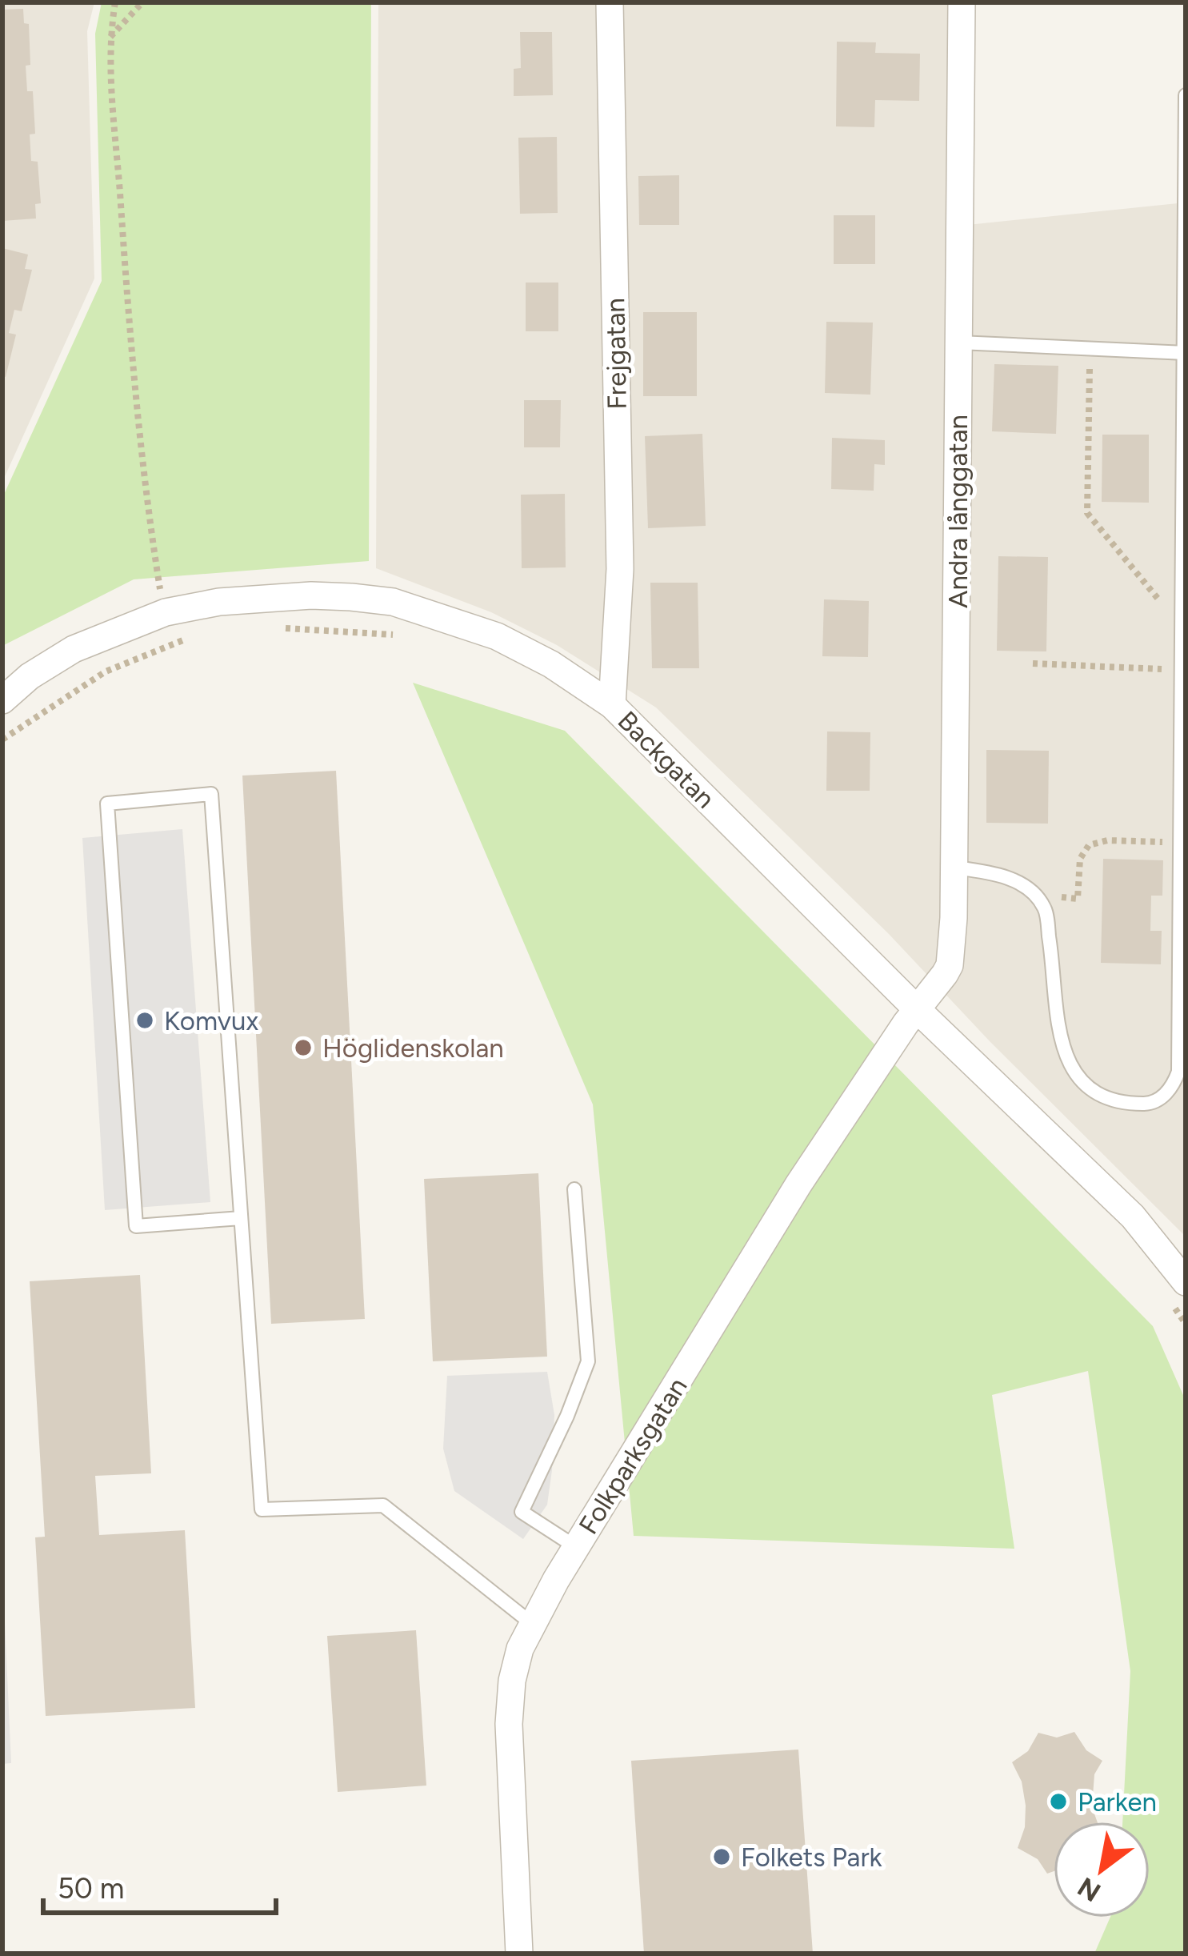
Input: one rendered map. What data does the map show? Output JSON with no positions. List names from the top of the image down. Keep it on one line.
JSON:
{"streets":{"street":["Frejgatan","Andra långgatan","Backgatan","Folkparksgatan"]},"crossings":[["Frejgatan","Backgatan"],["Andra långgatan","Backgatan"],["Andra långgatan","Folkparksgatan"],["Backgatan","Folkparksgatan"]],"places":["Komvux","Höglidenskolan","Parken","Folkets Park"],"scale_bar":"50 m","north":"bottom left"}
